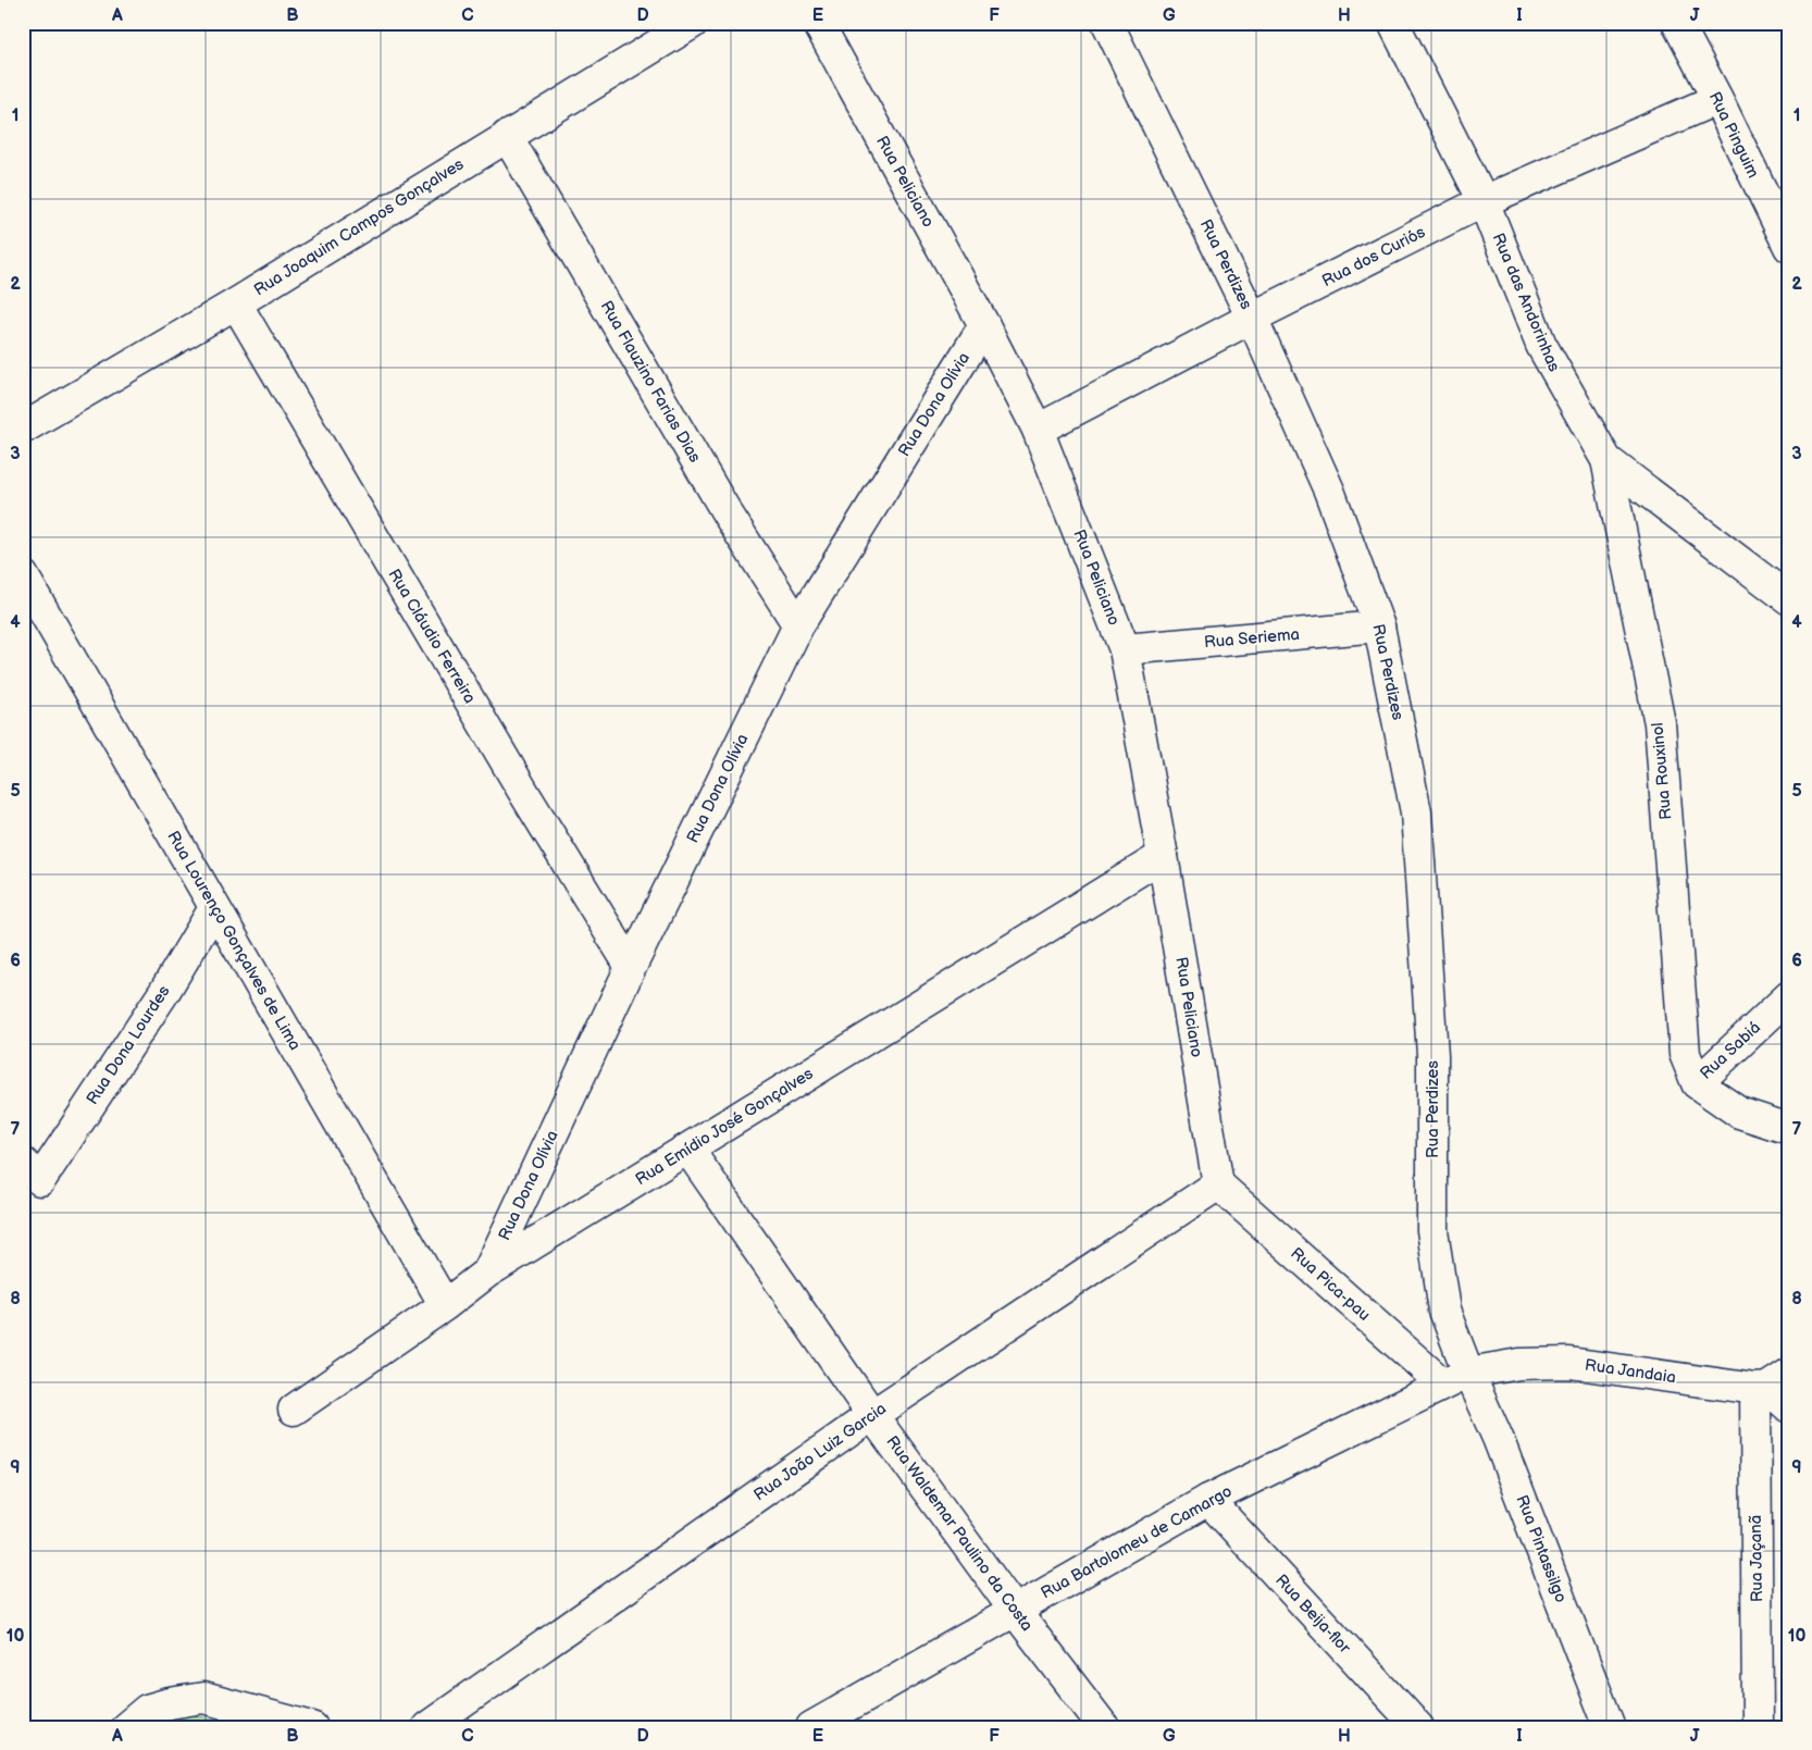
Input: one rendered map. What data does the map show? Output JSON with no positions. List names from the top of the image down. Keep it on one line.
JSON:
{"streets":{"street":["Rua Pinguim","Rua Peliciano","Rua Joaquim Campos Gonçalves","Rua dos Curiós","Rua Perdizes","Rua das Andorinhas","Rua Flauzino Farias Dias","Rua Dona Olívia","Rua Cláudio Ferreira","Rua Seriema","Rua Rouxinol","Rua Lourenço Gonçalves de Lima","Rua Dona Lourdes","Rua Sabiá","Rua Emídio José Gonçalves","Rua Pica-pau","Rua Jandaia","Rua João Luiz Garcia","Rua Waldemar Paulino da Costa","Rua Bartolomeu de Camargo","Rua Pintassilgo","Rua Jaçanã","Rua Beija-flor"]},"crossings":[["Rua Pinguim","Rua dos Curiós"],["Rua Peliciano","Rua dos Curiós"],["Rua Peliciano","Rua Dona Olívia"],["Rua Peliciano","Rua Seriema"],["Rua Peliciano","Rua Emídio José Gonçalves"],["Rua Peliciano","Rua Pica-pau"],["Rua Peliciano","Rua João Luiz Garcia"],["Rua Joaquim Campos Gonçalves","Rua Flauzino Farias Dias"],["Rua Joaquim Campos Gonçalves","Rua Cláudio Ferreira"],["Rua dos Curiós","Rua Perdizes"],["Rua dos Curiós","Rua das Andorinhas"],["Rua Perdizes","Rua Seriema"],["Rua Perdizes","Rua Pica-pau"],["Rua Perdizes","Rua Jandaia"],["Rua Perdizes","Rua Bartolomeu de Camargo"],["Rua Perdizes","Rua Pintassilgo"],["Rua das Andorinhas","Rua Rouxinol"],["Rua Flauzino Farias Dias","Rua Dona Olívia"],["Rua Dona Olívia","Rua Cláudio Ferreira"],["Rua Dona Olívia","Rua Emídio José Gonçalves"],["Rua Rouxinol","Rua Sabiá"],["Rua Lourenço Gonçalves de Lima","Rua Dona Lourdes"],["Rua Lourenço Gonçalves de Lima","Rua Emídio José Gonçalves"],["Rua Emídio José Gonçalves","Rua Waldemar Paulino da Costa"],["Rua Pica-pau","Rua Jandaia"],["Rua Pica-pau","Rua João Luiz Garcia"],["Rua Pica-pau","Rua Bartolomeu de Camargo"],["Rua Pica-pau","Rua Pintassilgo"],["Rua Jandaia","Rua Bartolomeu de Camargo"],["Rua Jandaia","Rua Pintassilgo"],["Rua Jandaia","Rua Jaçanã"],["Rua João Luiz Garcia","Rua Waldemar Paulino da Costa"],["Rua Waldemar Paulino da Costa","Rua Bartolomeu de Camargo"],["Rua Bartolomeu de Camargo","Rua Pintassilgo"],["Rua Bartolomeu de Camargo","Rua Beija-flor"]],"grid":{"columns":["A","B","C","D","E","F","G","H","I","J"],"rows":["1","2","3","4","5","6","7","8","9","10"]}}
